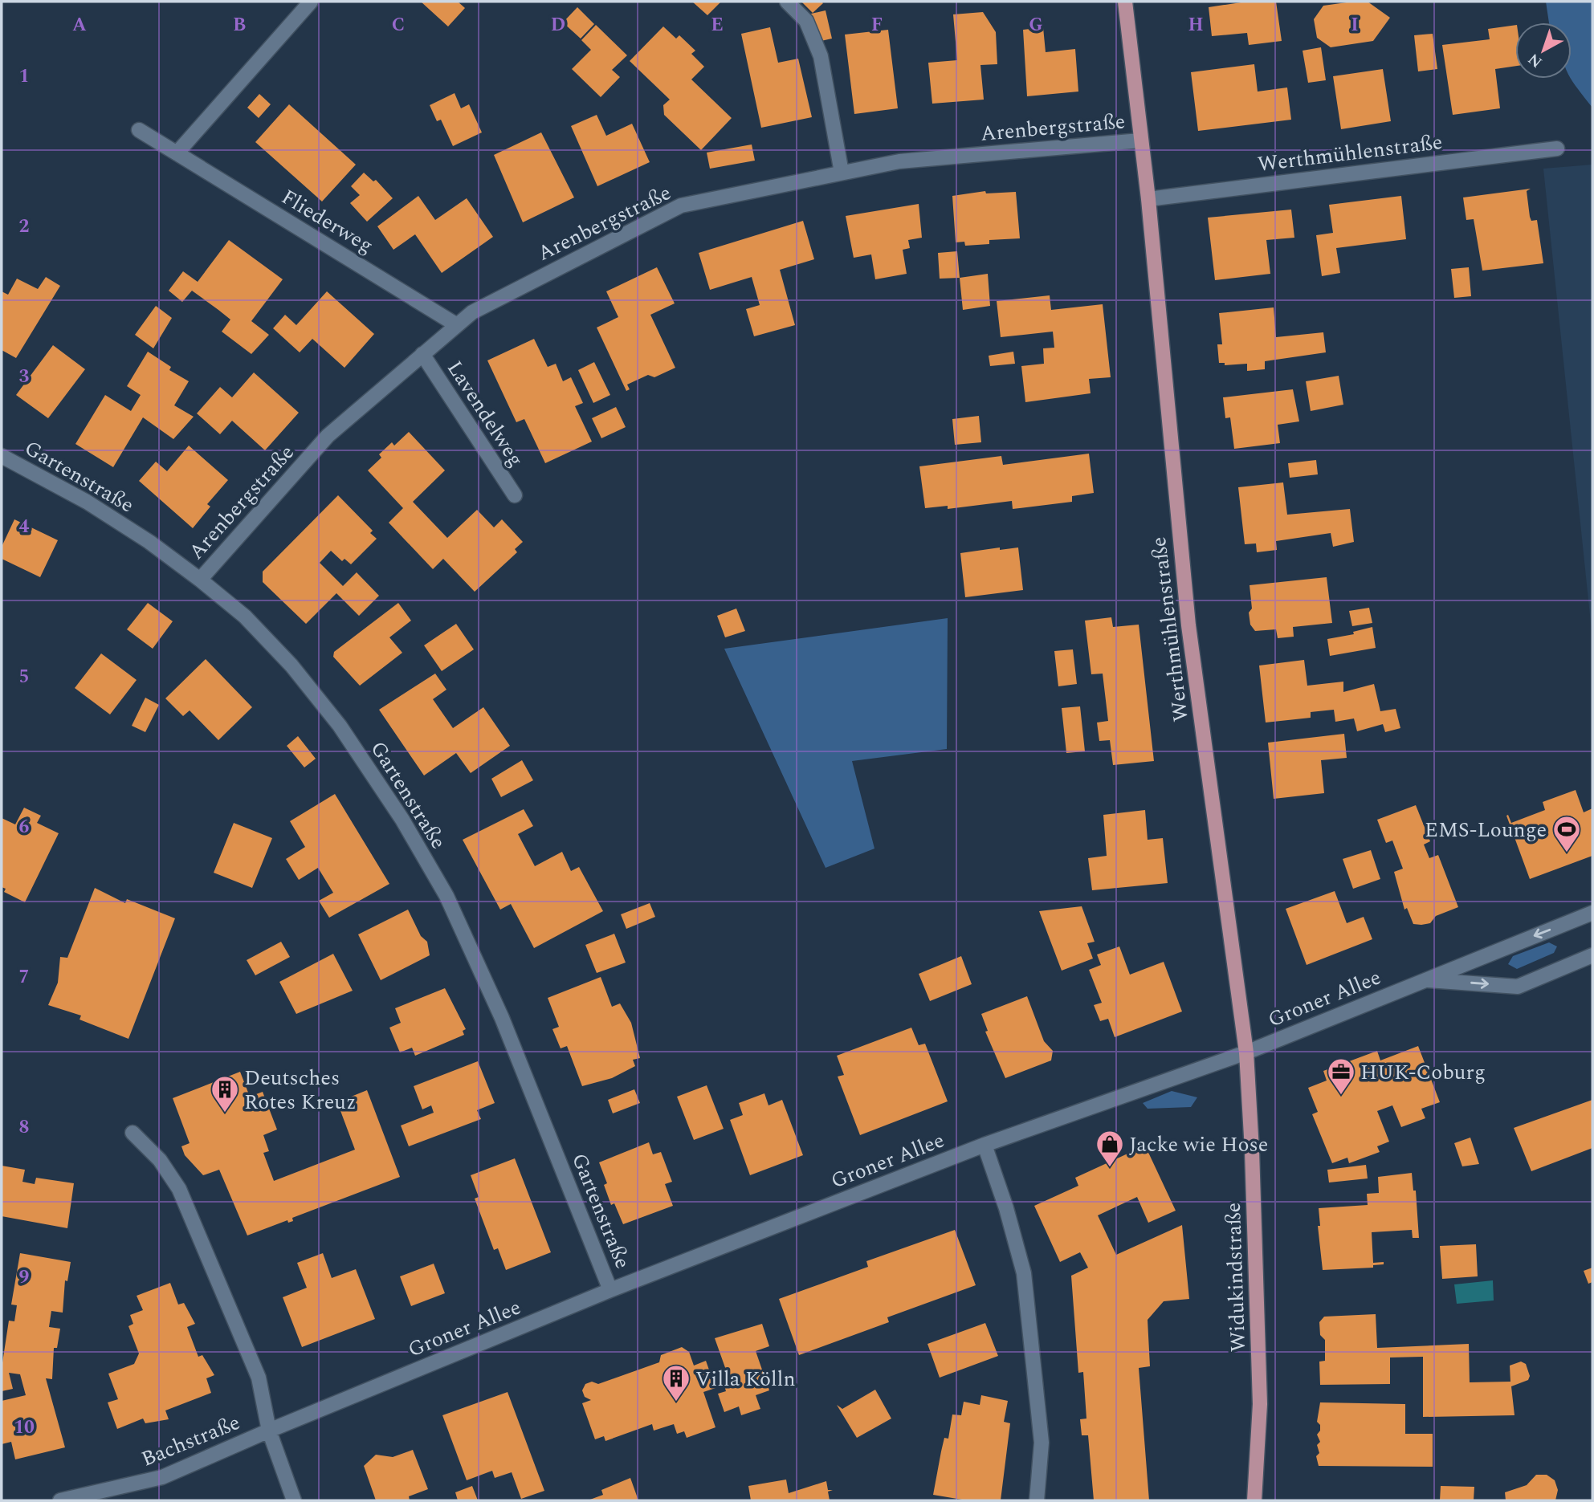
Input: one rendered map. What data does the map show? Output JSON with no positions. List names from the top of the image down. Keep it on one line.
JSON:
{"streets":{"main road":["Werthmühlenstraße","Widukindstraße"],"street":["Arenbergstraße","Fliederweg","Lavendelweg","Gartenstraße","Groner Allee","Bachstraße"]},"crossings":[["Arenbergstraße","Werthmühlenstraße"],["Arenbergstraße","Fliederweg"],["Arenbergstraße","Lavendelweg"],["Arenbergstraße","Gartenstraße"],["Werthmühlenstraße","Groner Allee"],["Werthmühlenstraße","Widukindstraße"],["Gartenstraße","Groner Allee"],["Groner Allee","Widukindstraße"],["Groner Allee","Bachstraße"]],"places":{"sports":["EMS-Lounge"],"office":["HUK-Coburg"],"building":["Deutsches Rotes Kreuz","Villa Kölln"],"shop":["Jacke wie Hose"]},"north":"bottom left","grid":{"columns":["A","B","C","D","E","F","G","H","I"],"rows":["1","2","3","4","5","6","7","8","9","10"]}}
